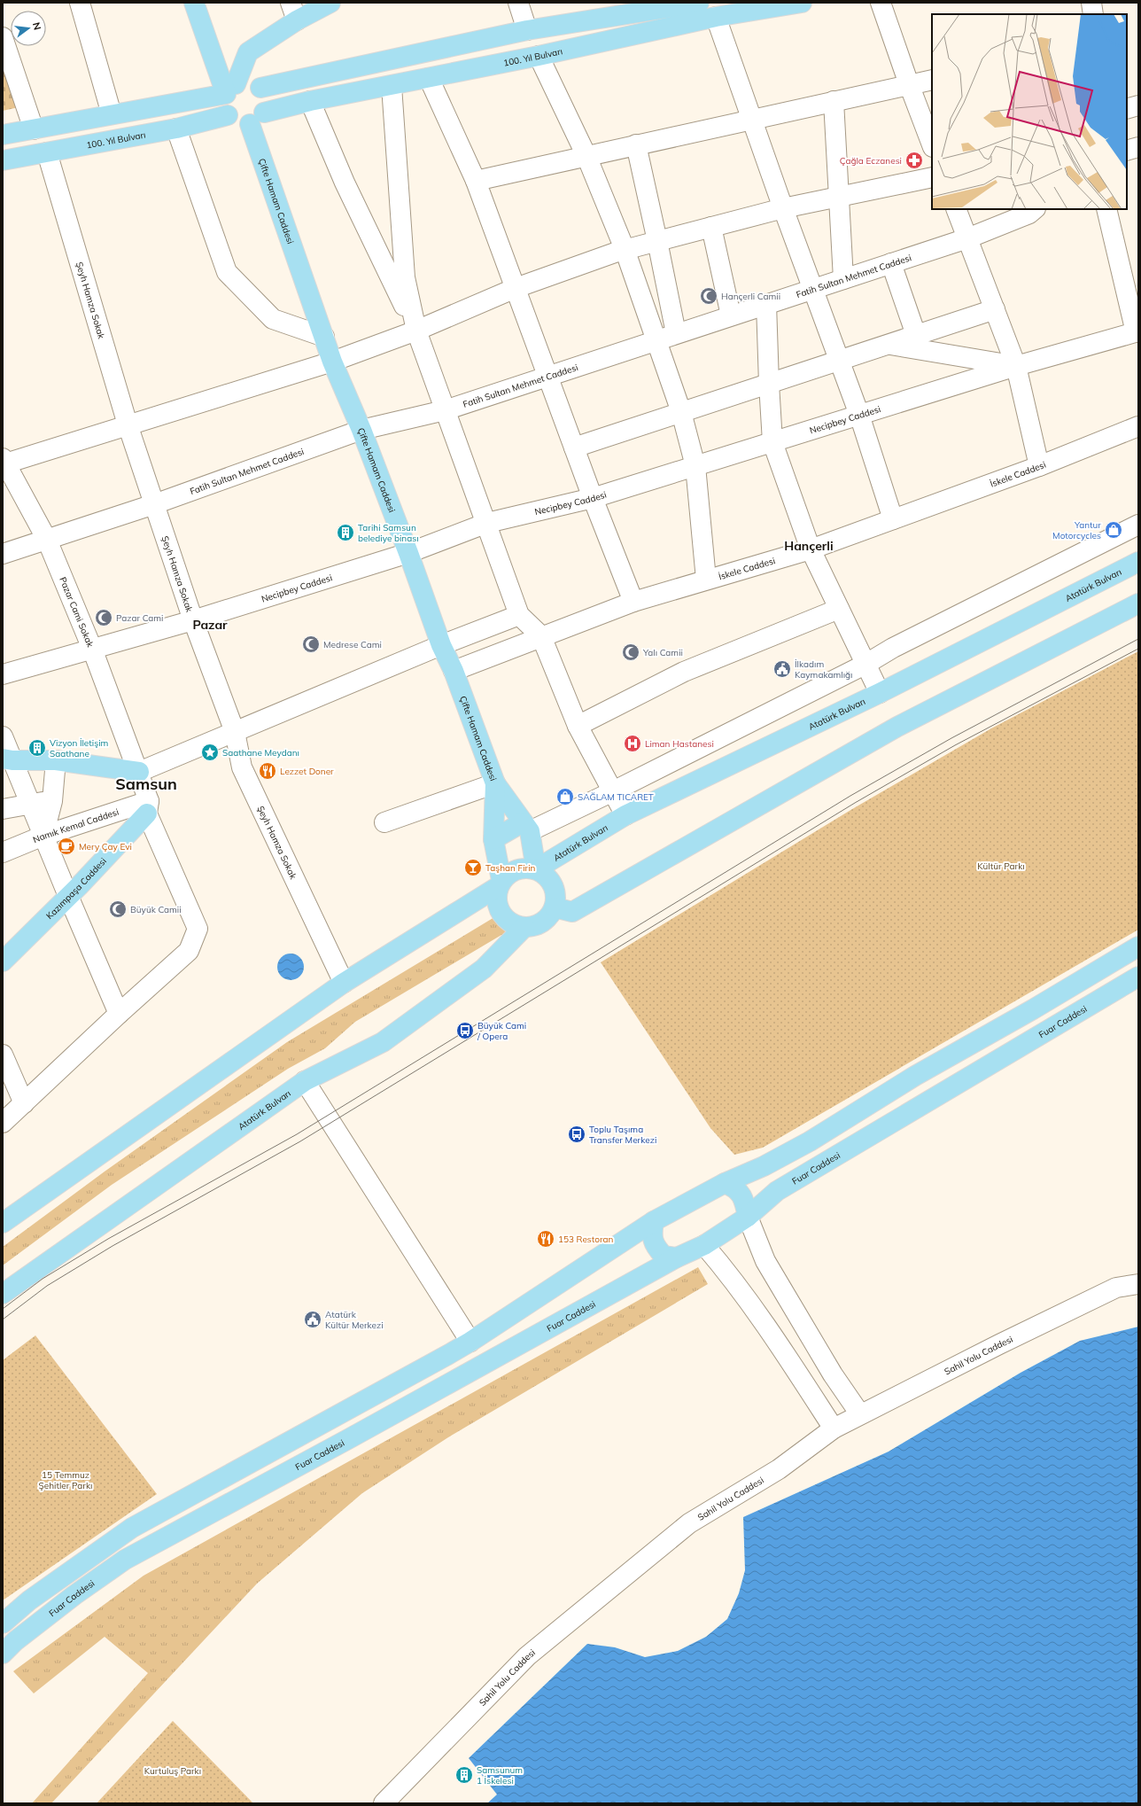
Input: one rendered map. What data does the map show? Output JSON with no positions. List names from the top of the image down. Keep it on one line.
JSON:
{"streets":{"main road":["100. Yıl Bulvarı","Çifte Hamam Caddesi","Atatürk Bulvarı","Kazımpaşa Caddesi","Fuar Caddesi"],"street":["Fatih Sultan Mehmet Caddesi","Şeyh Hamza Sokak","Necipbey Caddesi","İskele Caddesi","Pazar Cami Sokak","Namık Kemal Caddesi","Sahil Yolu Caddesi"]},"crossings":[["100. Yıl Bulvarı","Çifte Hamam Caddesi"],["100. Yıl Bulvarı","Şeyh Hamza Sokak"],["Çifte Hamam Caddesi","Fatih Sultan Mehmet Caddesi"],["Çifte Hamam Caddesi","Necipbey Caddesi"],["Çifte Hamam Caddesi","İskele Caddesi"],["Çifte Hamam Caddesi","Atatürk Bulvarı"],["Fatih Sultan Mehmet Caddesi","Şeyh Hamza Sokak"],["Fatih Sultan Mehmet Caddesi","Pazar Cami Sokak"],["Şeyh Hamza Sokak","Necipbey Caddesi"],["Necipbey Caddesi","Pazar Cami Sokak"],["Pazar Cami Sokak","Namık Kemal Caddesi"],["Pazar Cami Sokak","Kazımpaşa Caddesi"],["Namık Kemal Caddesi","Kazımpaşa Caddesi"]],"districts":["Hançerli","Pazar","Samsun"],"parks":["Kültür Parkı","15 Temmuz Şehitler Parkı","Kurtuluş Parkı"],"places":{"pharmacy":["Çağla Eczanesi"],"mosque":["Hançerli Camii","Pazar Cami","Medrese Cami","Yalı Camii","Büyük Camii"],"shop":["Yantur Motorcycles","SAĞLAM TICARET"],"building":["Tarihi Samsun belediye binası","Vizyon İletişim Saathane","Samsunum 1 İskelesi"],"public building":["İlkadım Kaymakamlığı","Atatürk Kültür Merkezi"],"hospital":["Liman Hastanesi"],"place":["Saathane Meydanı"],"restaurant":["Lezzet Doner","153 Restoran"],"cafe":["Mery Çay Evi"],"bar":["Taşhan Firin"],"bus stop":["Büyük Cami / Opera","Toplu Taşıma Transfer Merkezi"]},"north":"right"}
